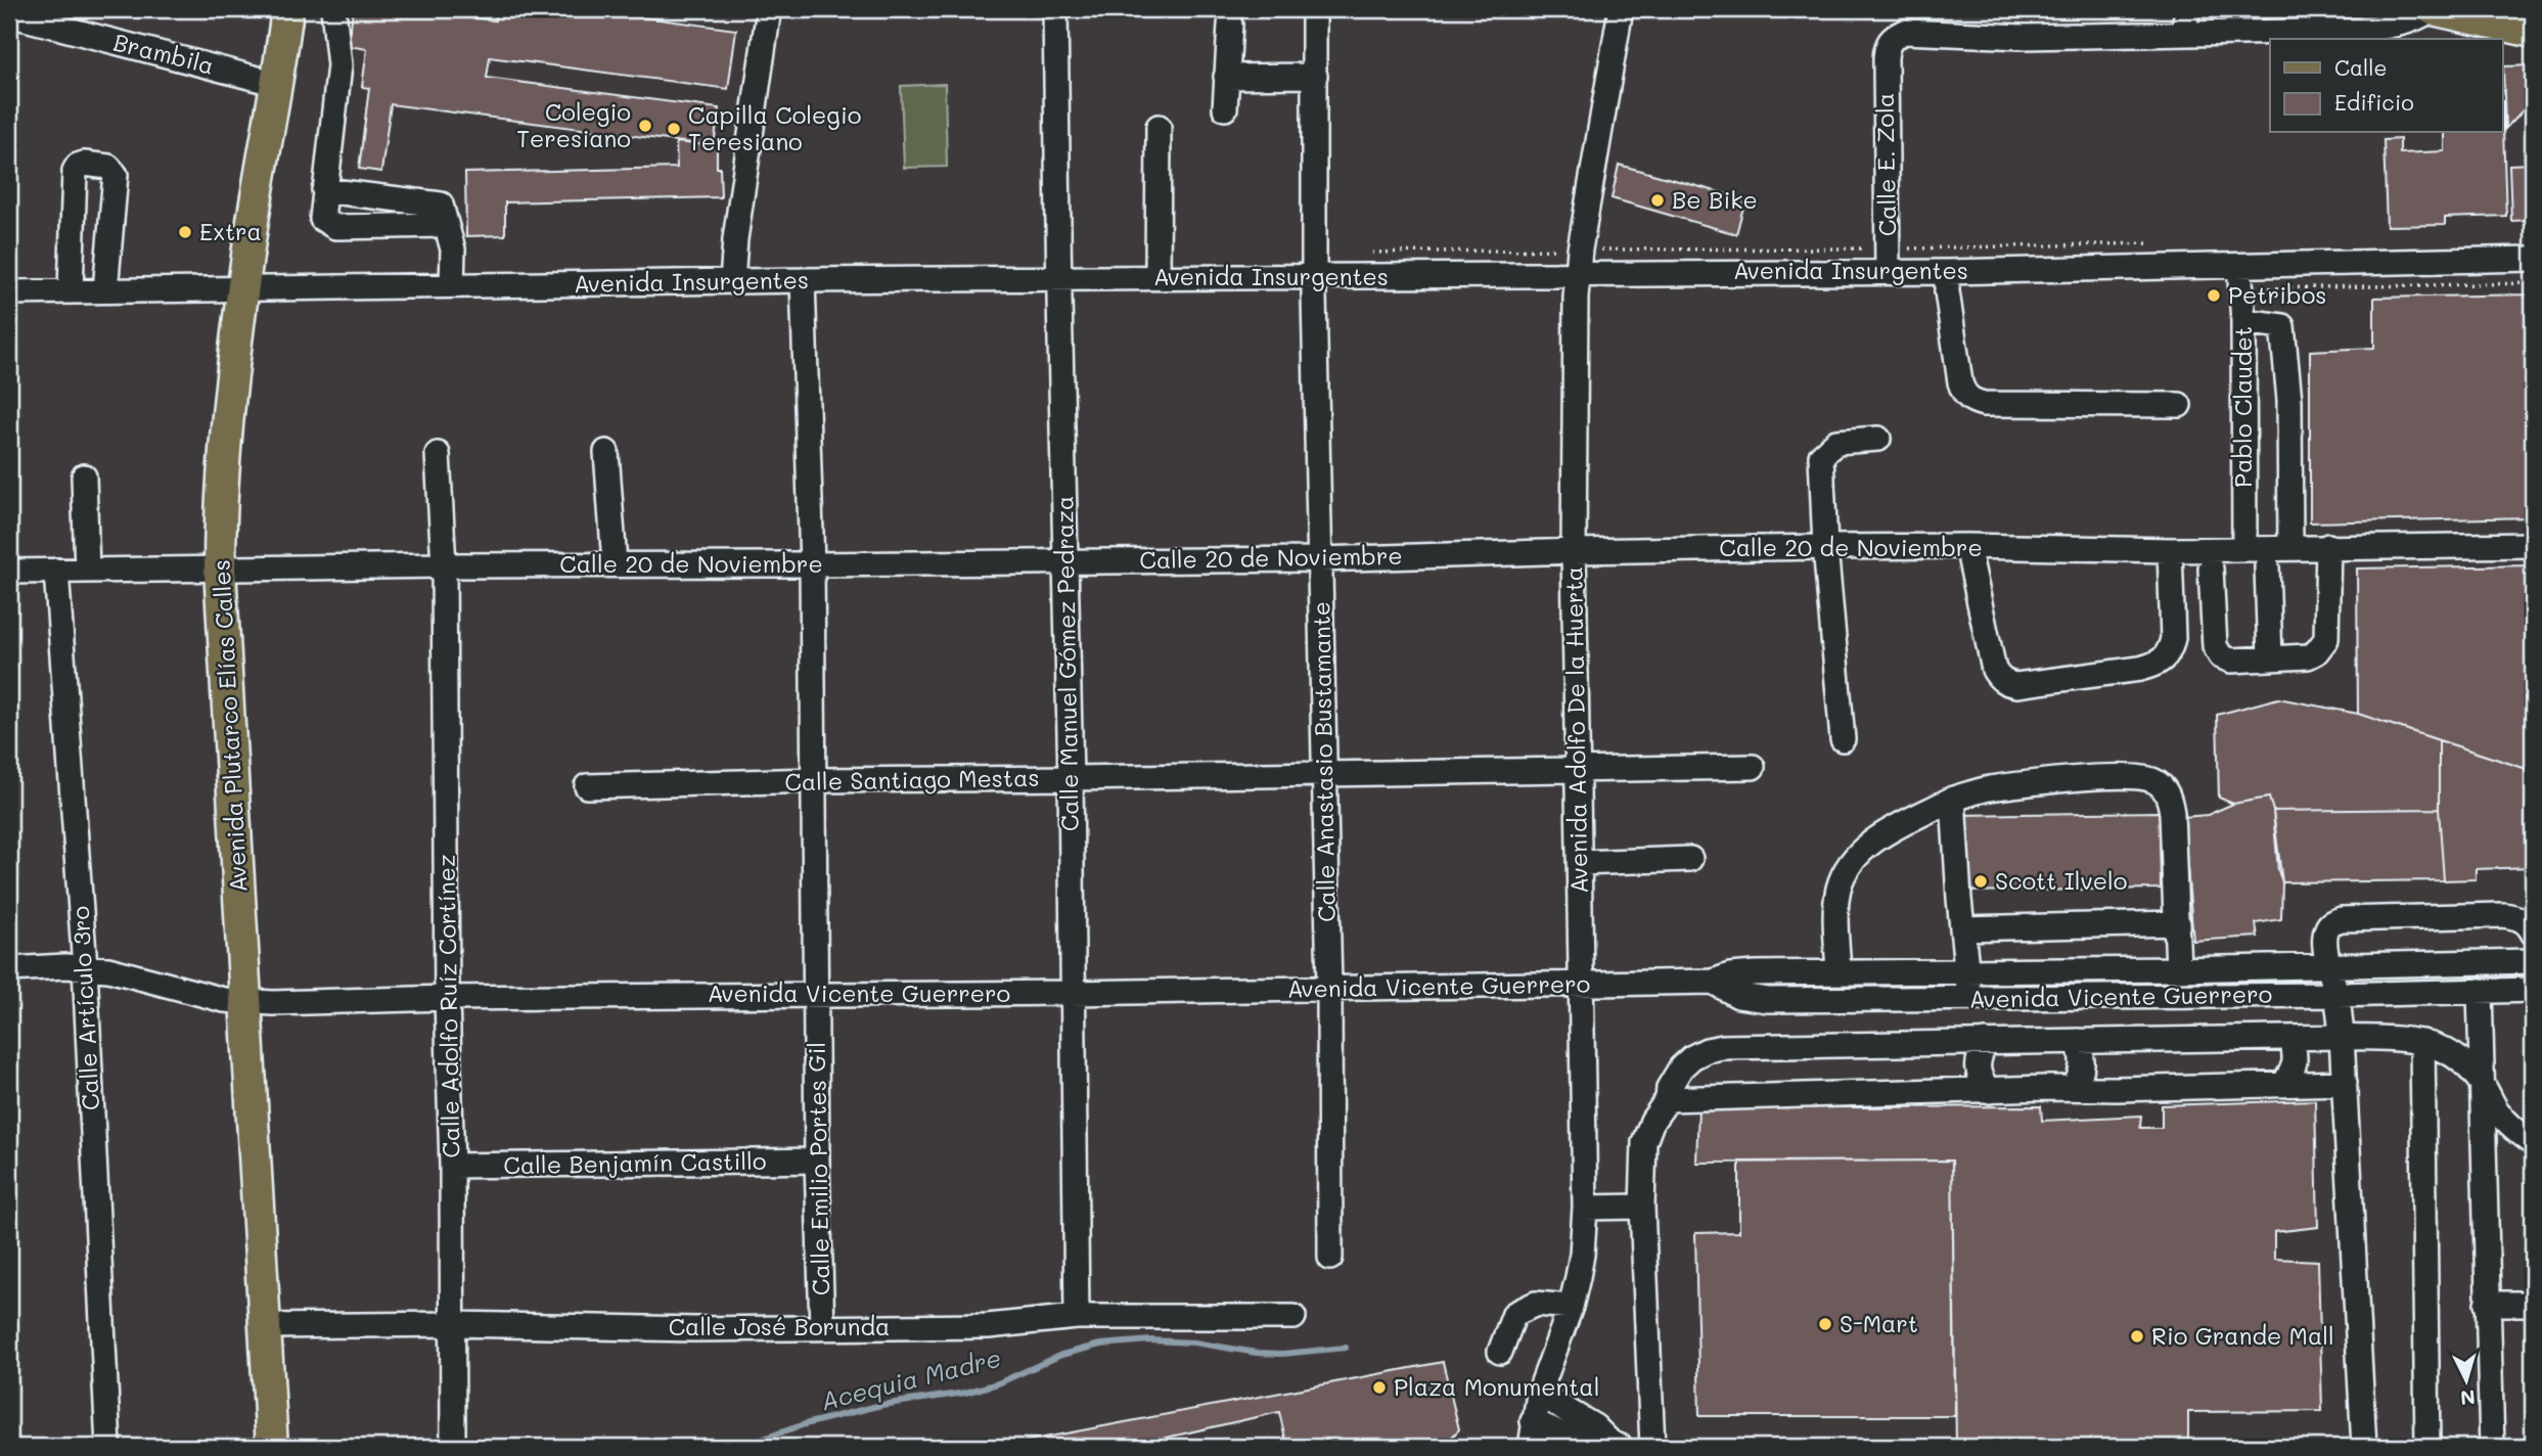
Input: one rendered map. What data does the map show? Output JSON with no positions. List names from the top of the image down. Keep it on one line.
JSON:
{"streets":{"main road":["Avenida Plutarco Elías Calles"],"street":["Brambila","Calle E. Zola","Avenida Insurgentes","Pablo Claudet","Calle 20 de Noviembre","Calle Manuel Gómez Pedraza","Avenida Adolfo De la Huerta","Calle Anastasio Bustamante","Calle Santiago Mestas","Avenida Vicente Guerrero","Calle Adolfo Ruíz Cortínez","Calle Artículo 3ro","Calle Benjamín Castillo","Calle Emilio Portes Gil","Calle José Borunda"]},"crossings":[["Brambila","Avenida Plutarco Elías Calles"],["Calle E. Zola","Avenida Insurgentes"],["Avenida Insurgentes","Pablo Claudet"],["Avenida Insurgentes","Calle Manuel Gómez Pedraza"],["Avenida Insurgentes","Avenida Plutarco Elías Calles"],["Avenida Insurgentes","Avenida Adolfo De la Huerta"],["Avenida Insurgentes","Calle Anastasio Bustamante"],["Avenida Insurgentes","Calle Emilio Portes Gil"],["Pablo Claudet","Calle 20 de Noviembre"],["Calle 20 de Noviembre","Calle Manuel Gómez Pedraza"],["Calle 20 de Noviembre","Avenida Plutarco Elías Calles"],["Calle 20 de Noviembre","Avenida Adolfo De la Huerta"],["Calle 20 de Noviembre","Calle Anastasio Bustamante"],["Calle 20 de Noviembre","Calle Adolfo Ruíz Cortínez"],["Calle 20 de Noviembre","Calle Artículo 3ro"],["Calle 20 de Noviembre","Calle Emilio Portes Gil"],["Calle Manuel Gómez Pedraza","Calle Santiago Mestas"],["Calle Manuel Gómez Pedraza","Avenida Vicente Guerrero"],["Calle Manuel Gómez Pedraza","Calle José Borunda"],["Avenida Plutarco Elías Calles","Avenida Vicente Guerrero"],["Avenida Plutarco Elías Calles","Calle José Borunda"],["Avenida Adolfo De la Huerta","Calle Santiago Mestas"],["Avenida Adolfo De la Huerta","Avenida Vicente Guerrero"],["Calle Anastasio Bustamante","Calle Santiago Mestas"],["Calle Anastasio Bustamante","Avenida Vicente Guerrero"],["Calle Santiago Mestas","Calle Emilio Portes Gil"],["Avenida Vicente Guerrero","Calle Adolfo Ruíz Cortínez"],["Avenida Vicente Guerrero","Calle Artículo 3ro"],["Avenida Vicente Guerrero","Calle Emilio Portes Gil"],["Calle Adolfo Ruíz Cortínez","Calle Benjamín Castillo"],["Calle Adolfo Ruíz Cortínez","Calle José Borunda"],["Calle Benjamín Castillo","Calle Emilio Portes Gil"],["Calle Emilio Portes Gil","Calle José Borunda"]],"water":["Acequia Madre"],"places":["Colegio Teresiano","Capilla Colegio Teresiano","Be Bike","Extra","Petribos","Scott Ilvelo","S-Mart","Rio Grande Mall","Plaza Monumental"],"legend":["Calle","Edificio"],"north":"bottom"}
